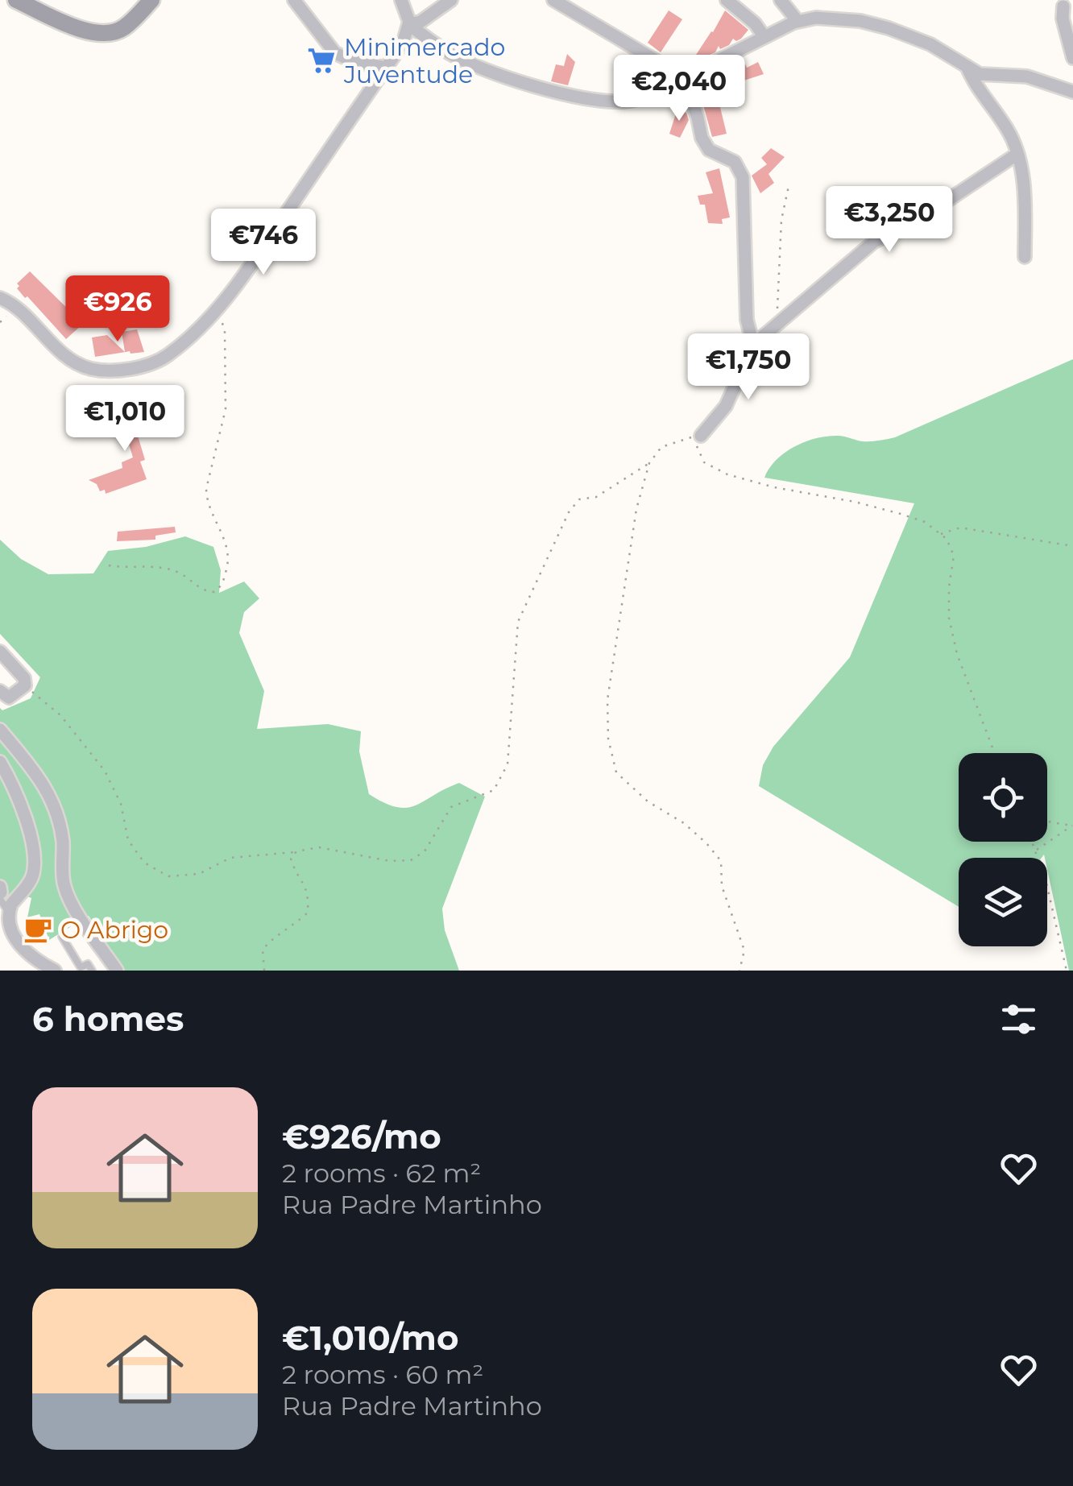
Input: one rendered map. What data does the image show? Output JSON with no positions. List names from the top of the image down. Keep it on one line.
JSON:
{"places":{"supermarket":["Minimercado Juventude"],"cafe":["O Abrigo"]},"page":{"price":["€2,040","€3,250","€746","€926","€1,750","€1,010"],"heading":"6 homes","list":[{"name":"€926/mo","note":"2 rooms · 62 m² · Rua Padre Martinho"},{"name":"€1,010/mo","note":"2 rooms · 60 m² · Rua Padre Martinho"}]}}
